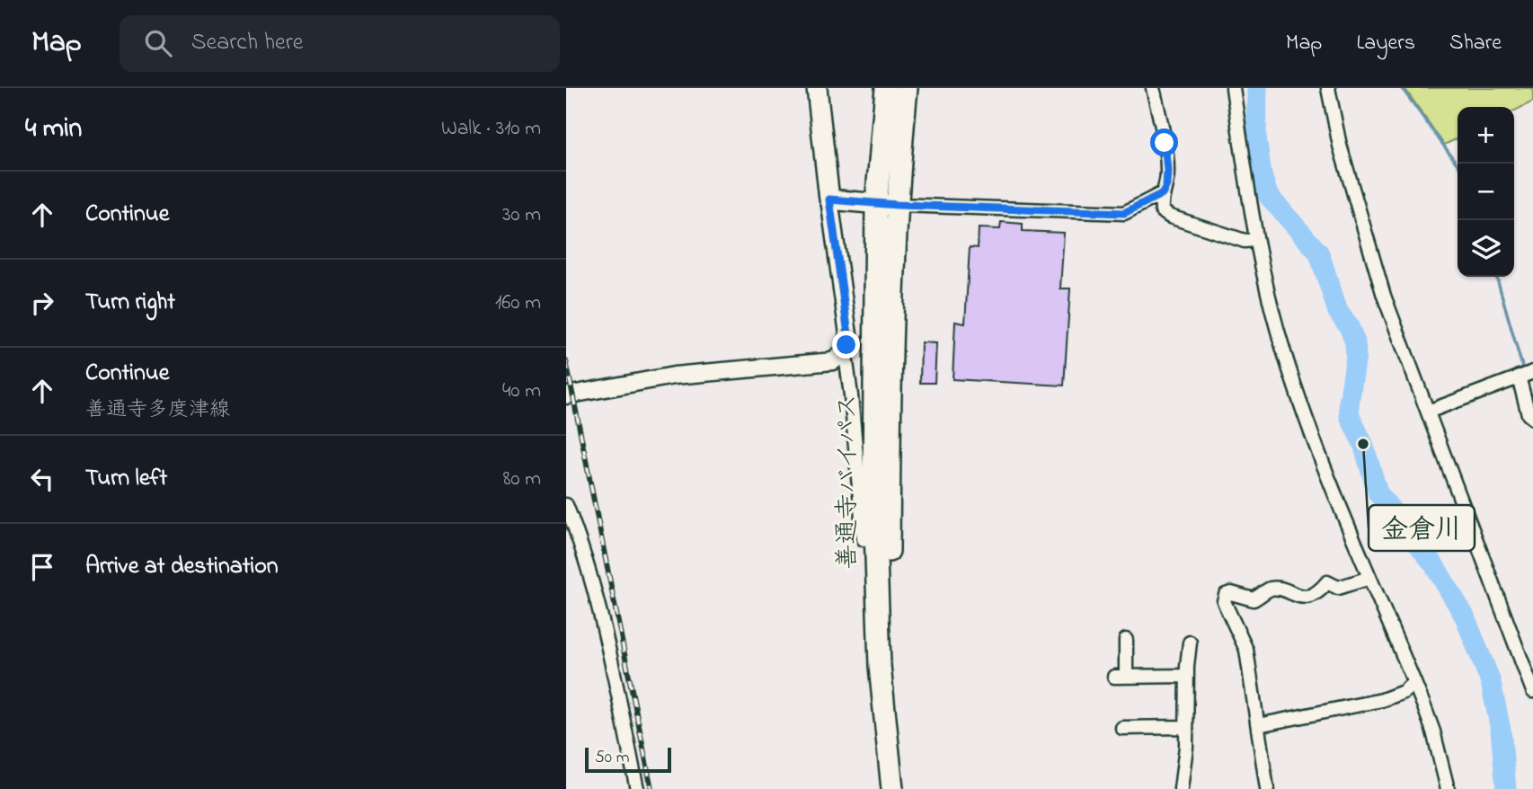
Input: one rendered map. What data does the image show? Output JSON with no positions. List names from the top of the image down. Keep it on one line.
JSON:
{"streets":{"highway":["善通寺バイパス"]},"places":["金倉川"],"scale_bar":"50 m","page":{"header":"Map","search":"Search here","nav":["Map","Layers","Share"],"heading":["4 min","Walk · 310 m"],"map_buttons":["+","−"],"list":[["Continue","30 m"],["Turn right","160 m"],["Continue","善通寺多度津線","40 m"],["Turn left","80 m"],"Arrive at destination"],"scale":"50 m"}}
